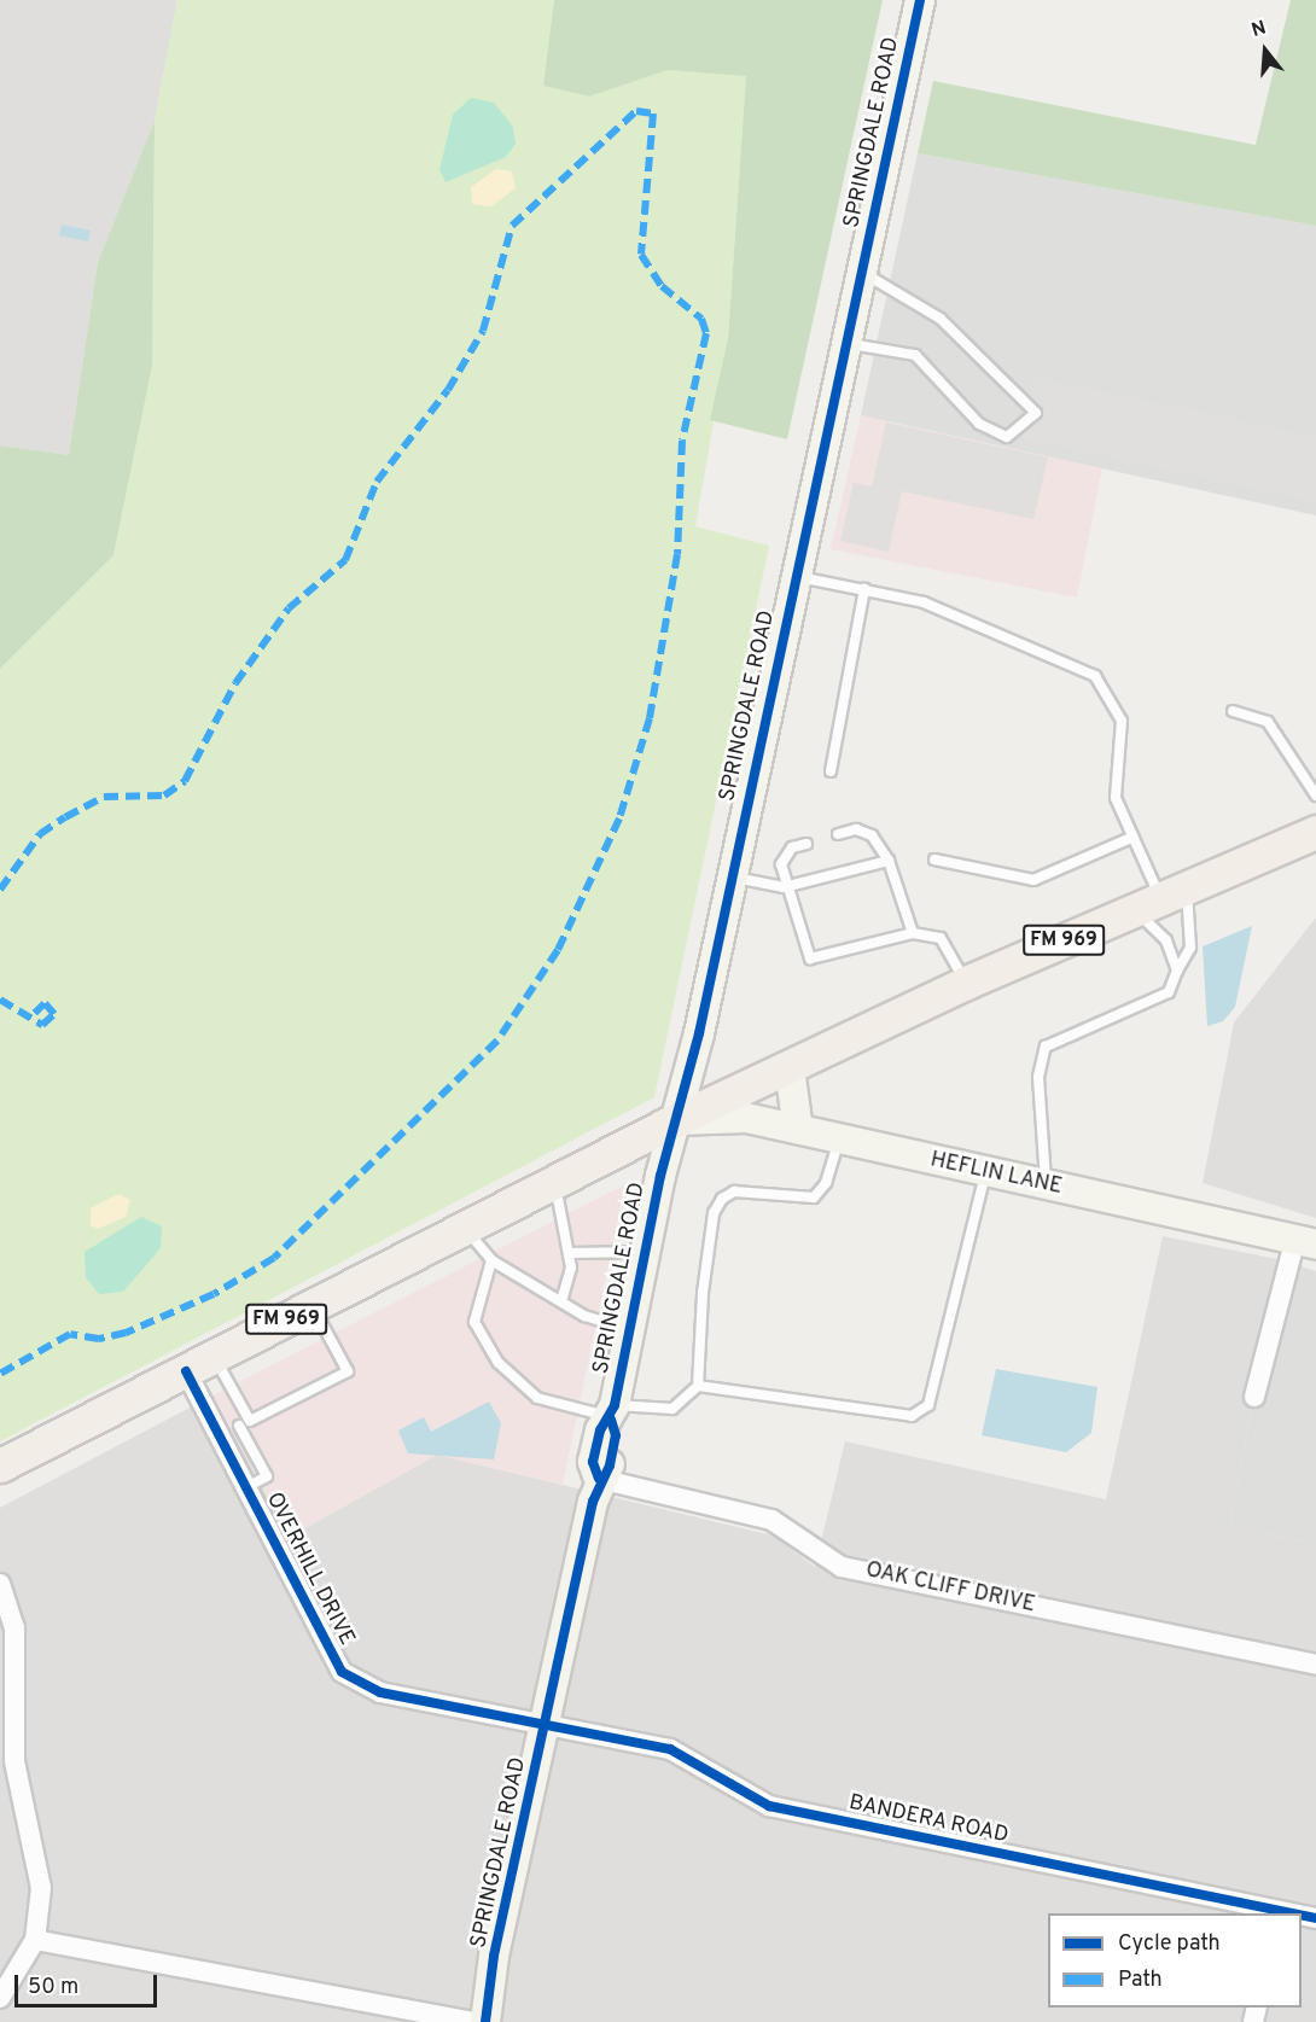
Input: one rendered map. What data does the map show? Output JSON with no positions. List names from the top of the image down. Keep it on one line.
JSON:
{"streets":{"main road":["SPRINGDALE ROAD","FM 969","HEFLIN LANE"],"street":["OVERHILL DRIVE","OAK CLIFF DRIVE","BANDERA ROAD"]},"crossings":[["SPRINGDALE ROAD","FM 969"],["SPRINGDALE ROAD","HEFLIN LANE"],["SPRINGDALE ROAD","OVERHILL DRIVE"],["SPRINGDALE ROAD","OAK CLIFF DRIVE"],["SPRINGDALE ROAD","BANDERA ROAD"],["FM 969","HEFLIN LANE"],["FM 969","OVERHILL DRIVE"],["OVERHILL DRIVE","BANDERA ROAD"]],"legend":["Cycle path","Path"],"scale_bar":"50 m","north":"top"}
